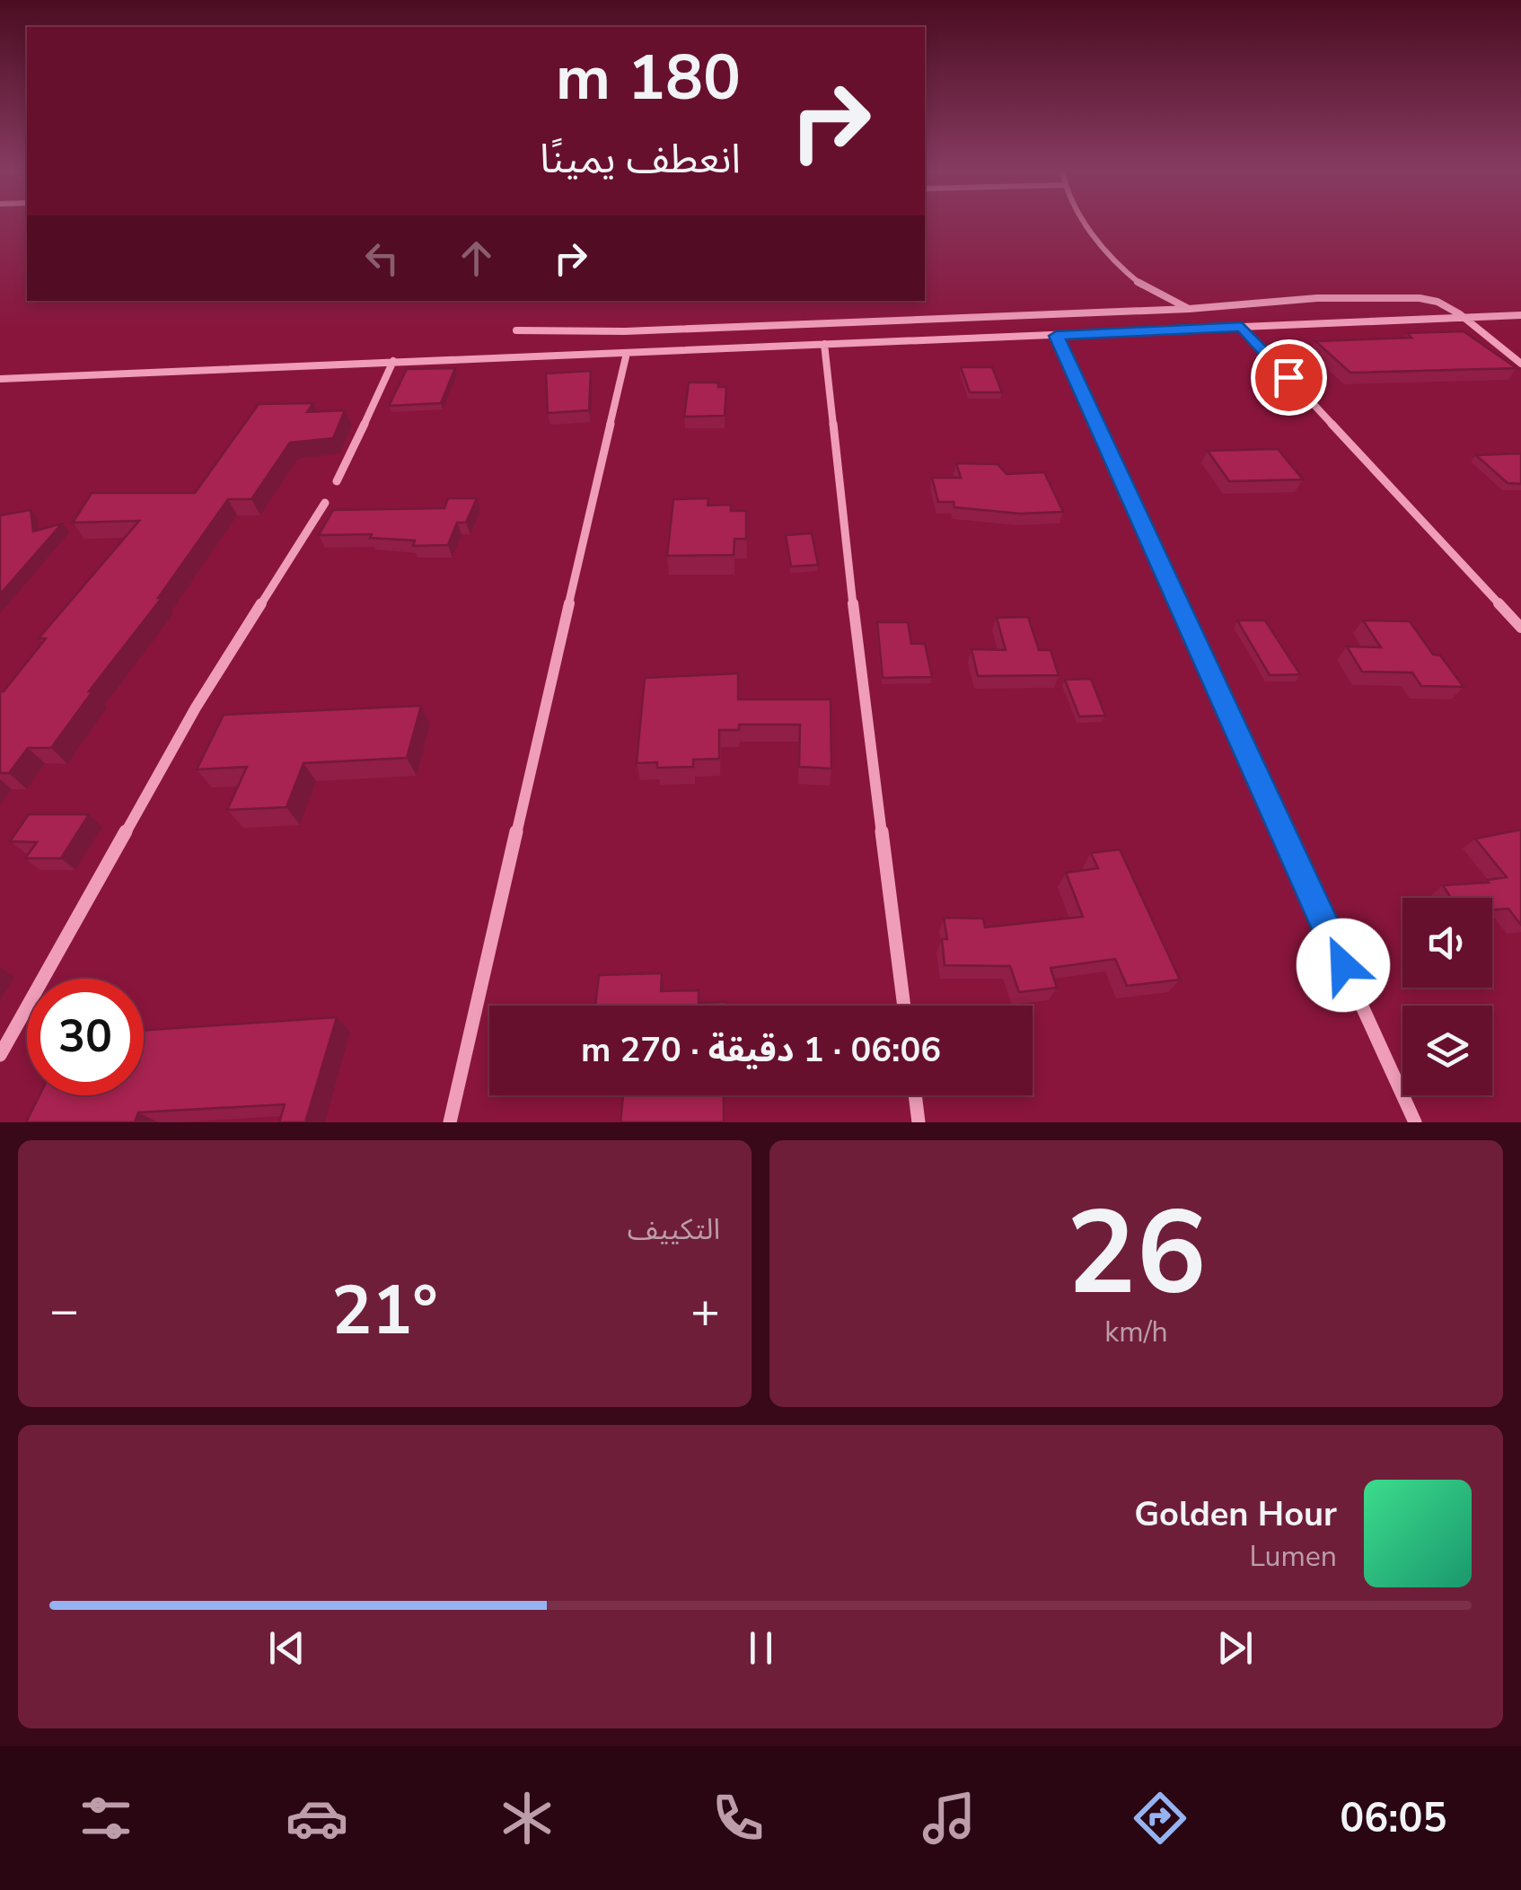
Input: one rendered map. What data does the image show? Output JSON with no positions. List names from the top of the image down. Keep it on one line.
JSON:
{"page":{"turn":["180 m","انعطف يمينًا"],"limit":"30","trip":"06:06 · 1 دقيقة · 270 m","tile":[["26","km/h"],"التكييف"],"heat":["−","21°","+"],"song":["Golden Hour","Lumen"],"tabs":"06:05"}}
